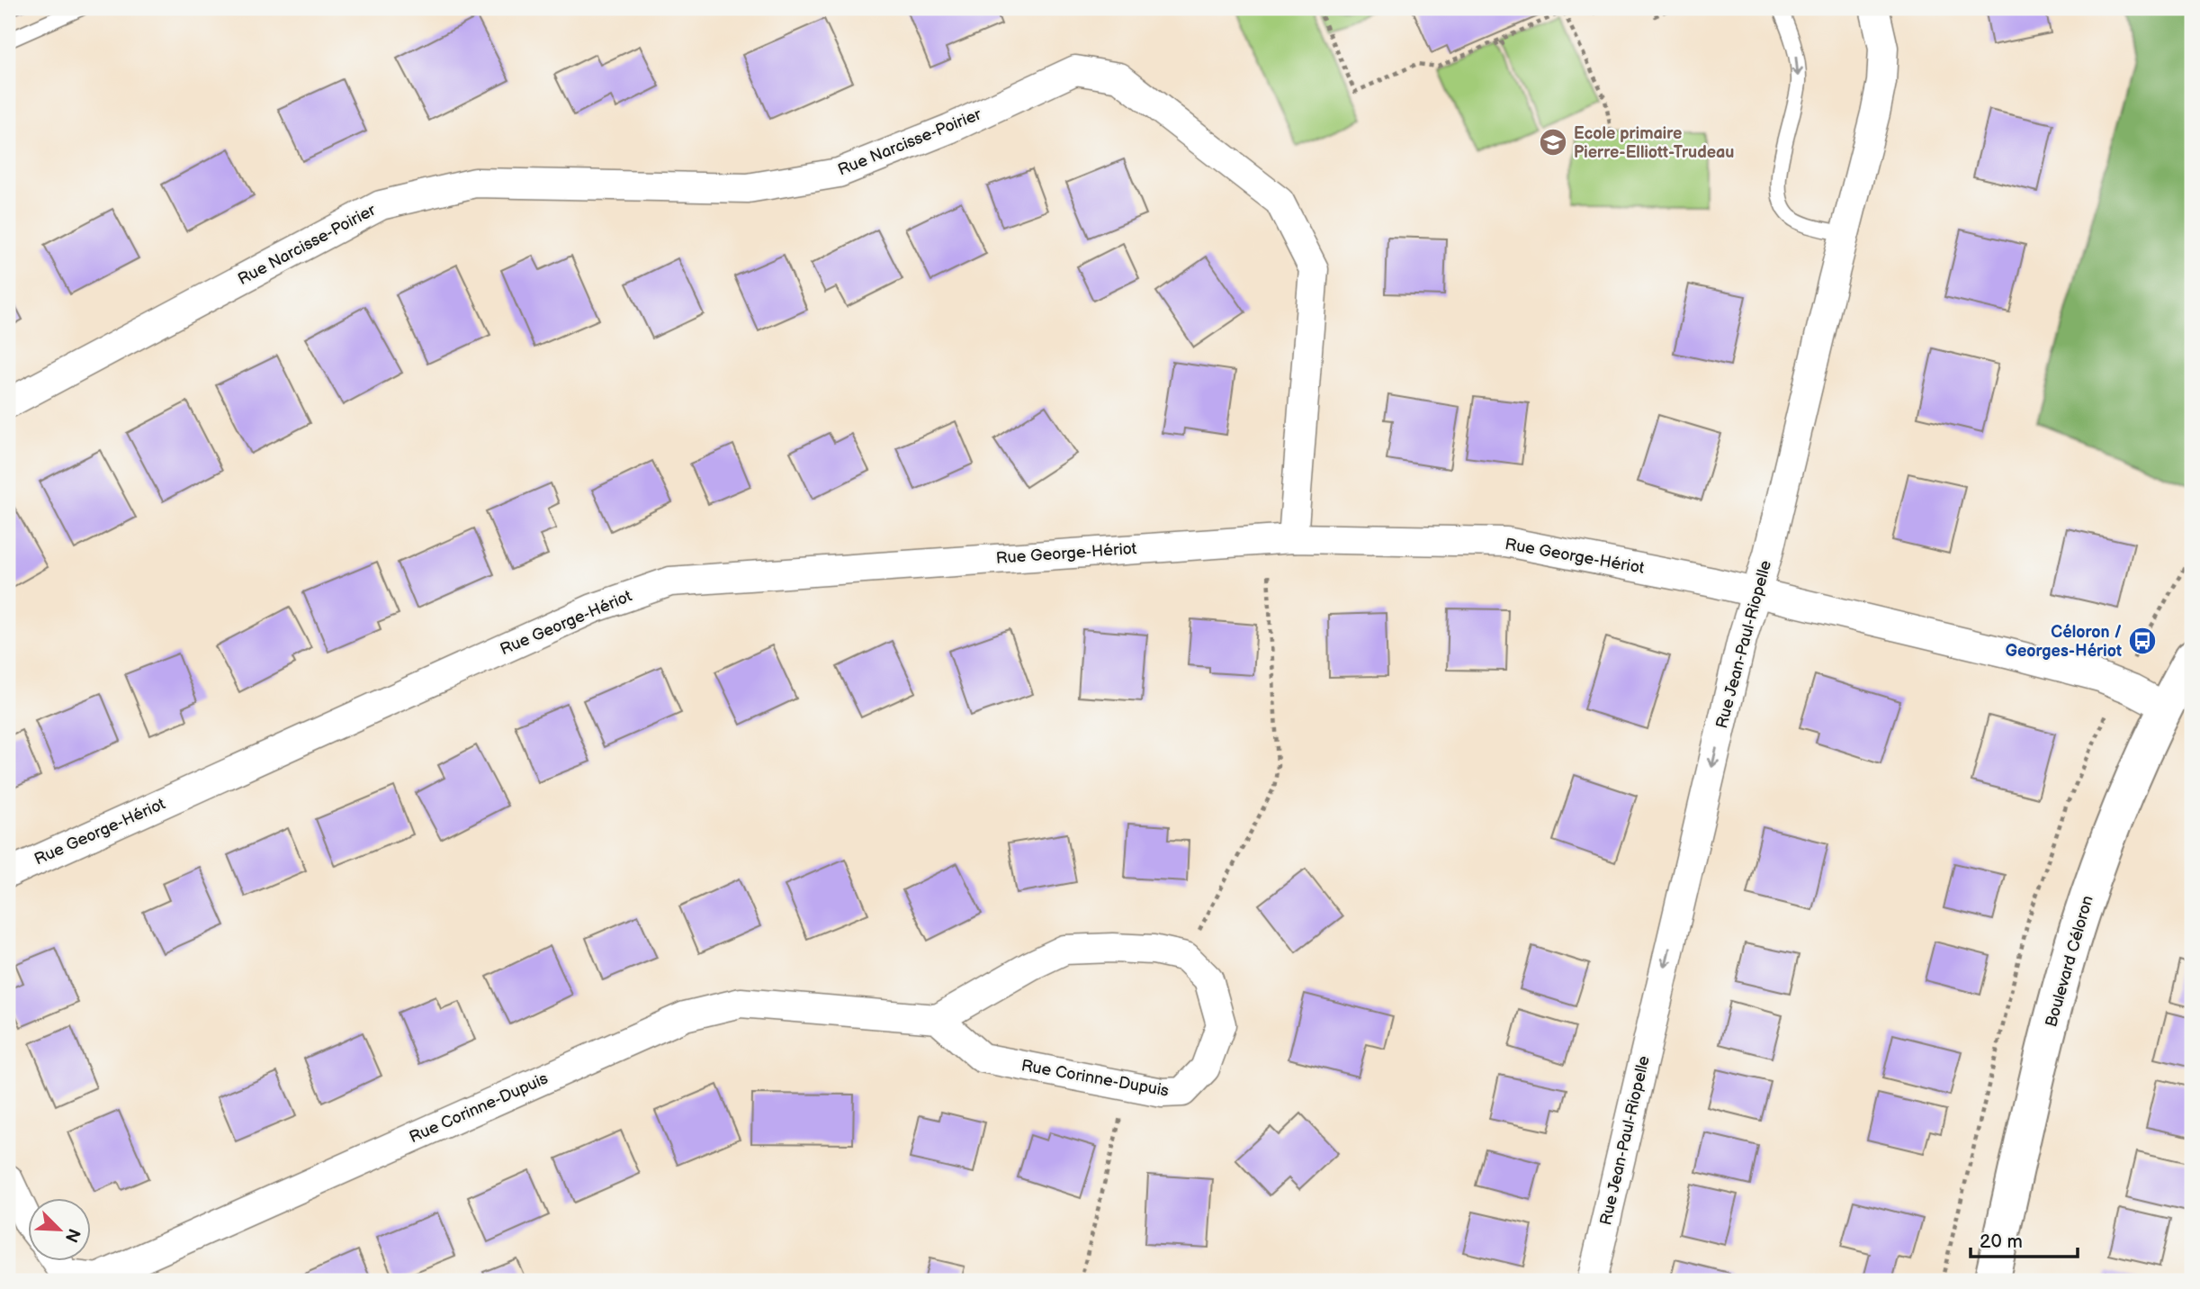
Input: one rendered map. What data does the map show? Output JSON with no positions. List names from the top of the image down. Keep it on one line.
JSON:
{"streets":{"street":["Rue Narcisse-Poirier","Rue George-Hériot","Rue Jean-Paul-Riopelle","Boulevard Céloron","Rue Corinne-Dupuis"]},"crossings":[["Rue Narcisse-Poirier","Rue George-Hériot"],["Rue George-Hériot","Rue Jean-Paul-Riopelle"],["Rue George-Hériot","Boulevard Céloron"]],"one_way":["Rue Jean-Paul-Riopelle"],"places":{"school or university":["Ecole primaire Pierre-Elliott-Trudeau"],"bus stop":["Céloron / Georges-Hériot"]},"scale_bar":"20 m","north":"bottom right"}
